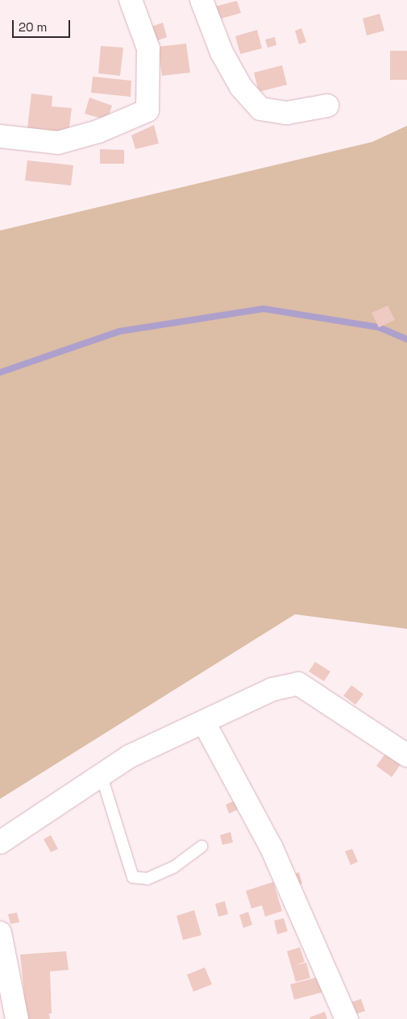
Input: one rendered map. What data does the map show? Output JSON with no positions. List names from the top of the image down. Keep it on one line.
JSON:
{"scale_bar":"20 m"}
